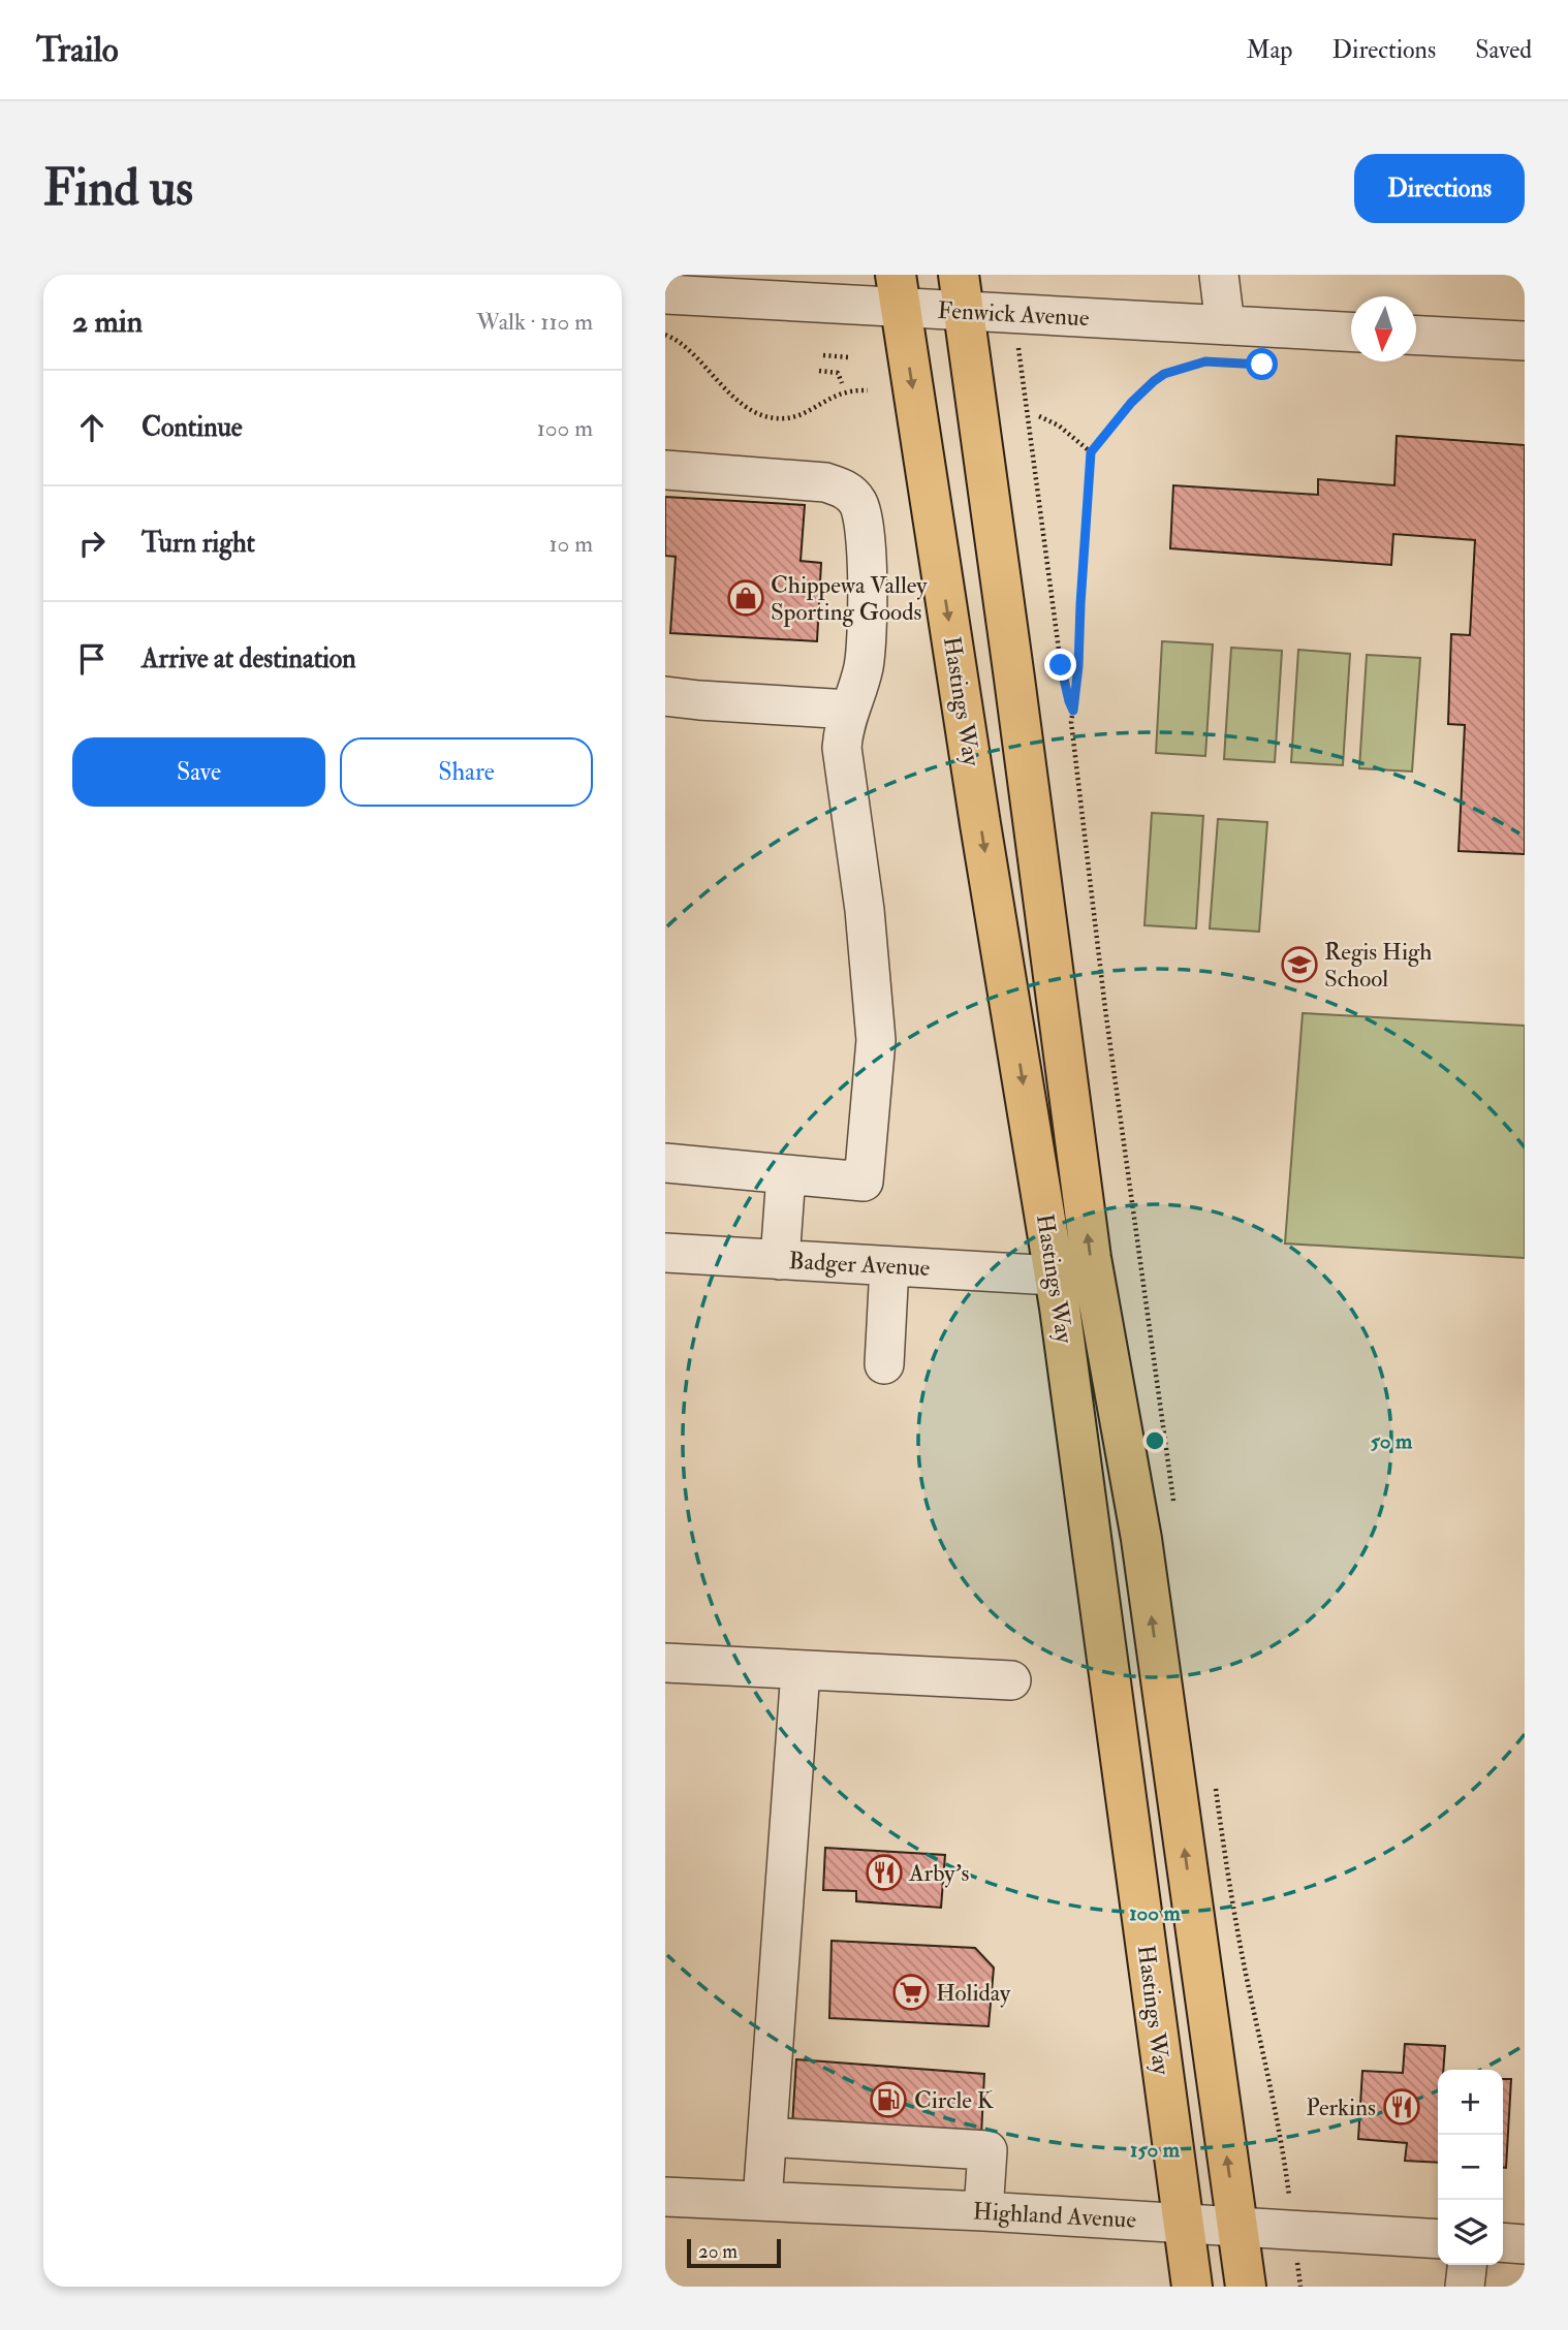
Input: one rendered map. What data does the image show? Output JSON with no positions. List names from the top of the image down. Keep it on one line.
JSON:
{"streets":{"main road":["Hastings Way"],"street":["Fenwick Avenue","Badger Avenue","Highland Avenue"]},"crossings":[["Fenwick Avenue","Hastings Way"],["Hastings Way","Badger Avenue"],["Hastings Way","Highland Avenue"]],"places":{"shop":["Chippewa Valley Sporting Goods"],"school or university":["Regis High School"],"restaurant":["Arby's","Perkins"],"supermarket":["Holiday"],"fuel station":["Circle K"]},"scale_bar":"20 m","north":"bottom","page":{"header":"Trailo","nav":["Map","Directions","Saved"],"buttons":["Directions",["Save","Share"]],"title":"Find us","heading":["2 min","Walk · 110 m"],"list":[["Continue","100 m"],["Turn right","10 m"],"Arrive at destination"],"map_buttons":["+","−"],"scale":"20 m"},"rings":["50 m","100 m","150 m"]}
